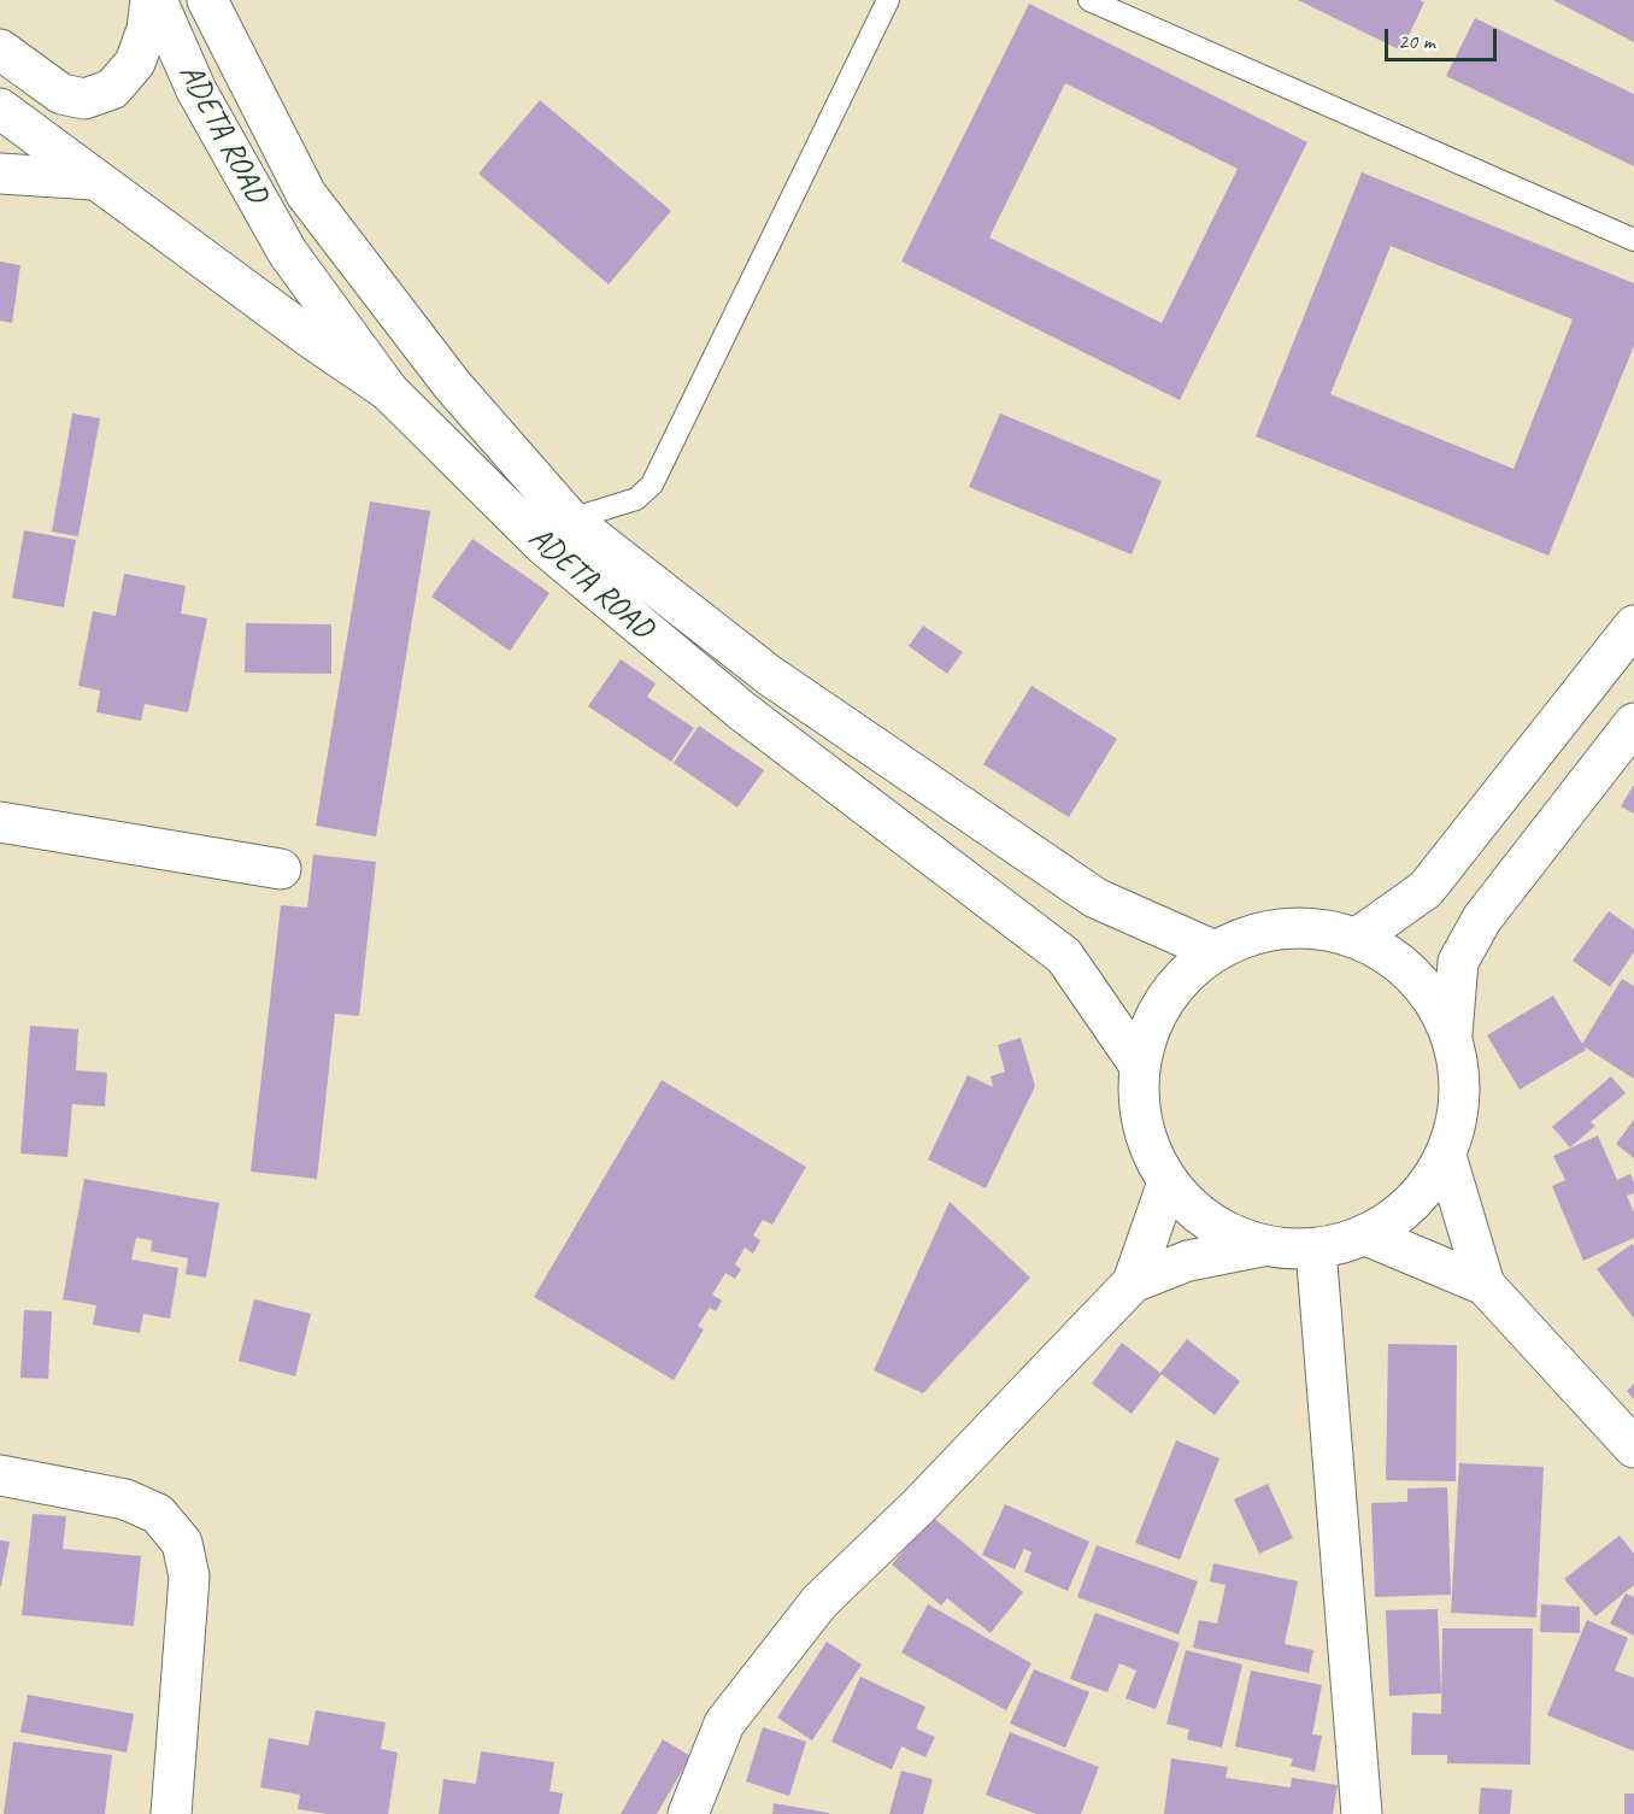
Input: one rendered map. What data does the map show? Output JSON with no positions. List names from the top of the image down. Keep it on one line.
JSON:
{"streets":{"main road":["ADETA ROAD"]},"scale_bar":"20 m"}
